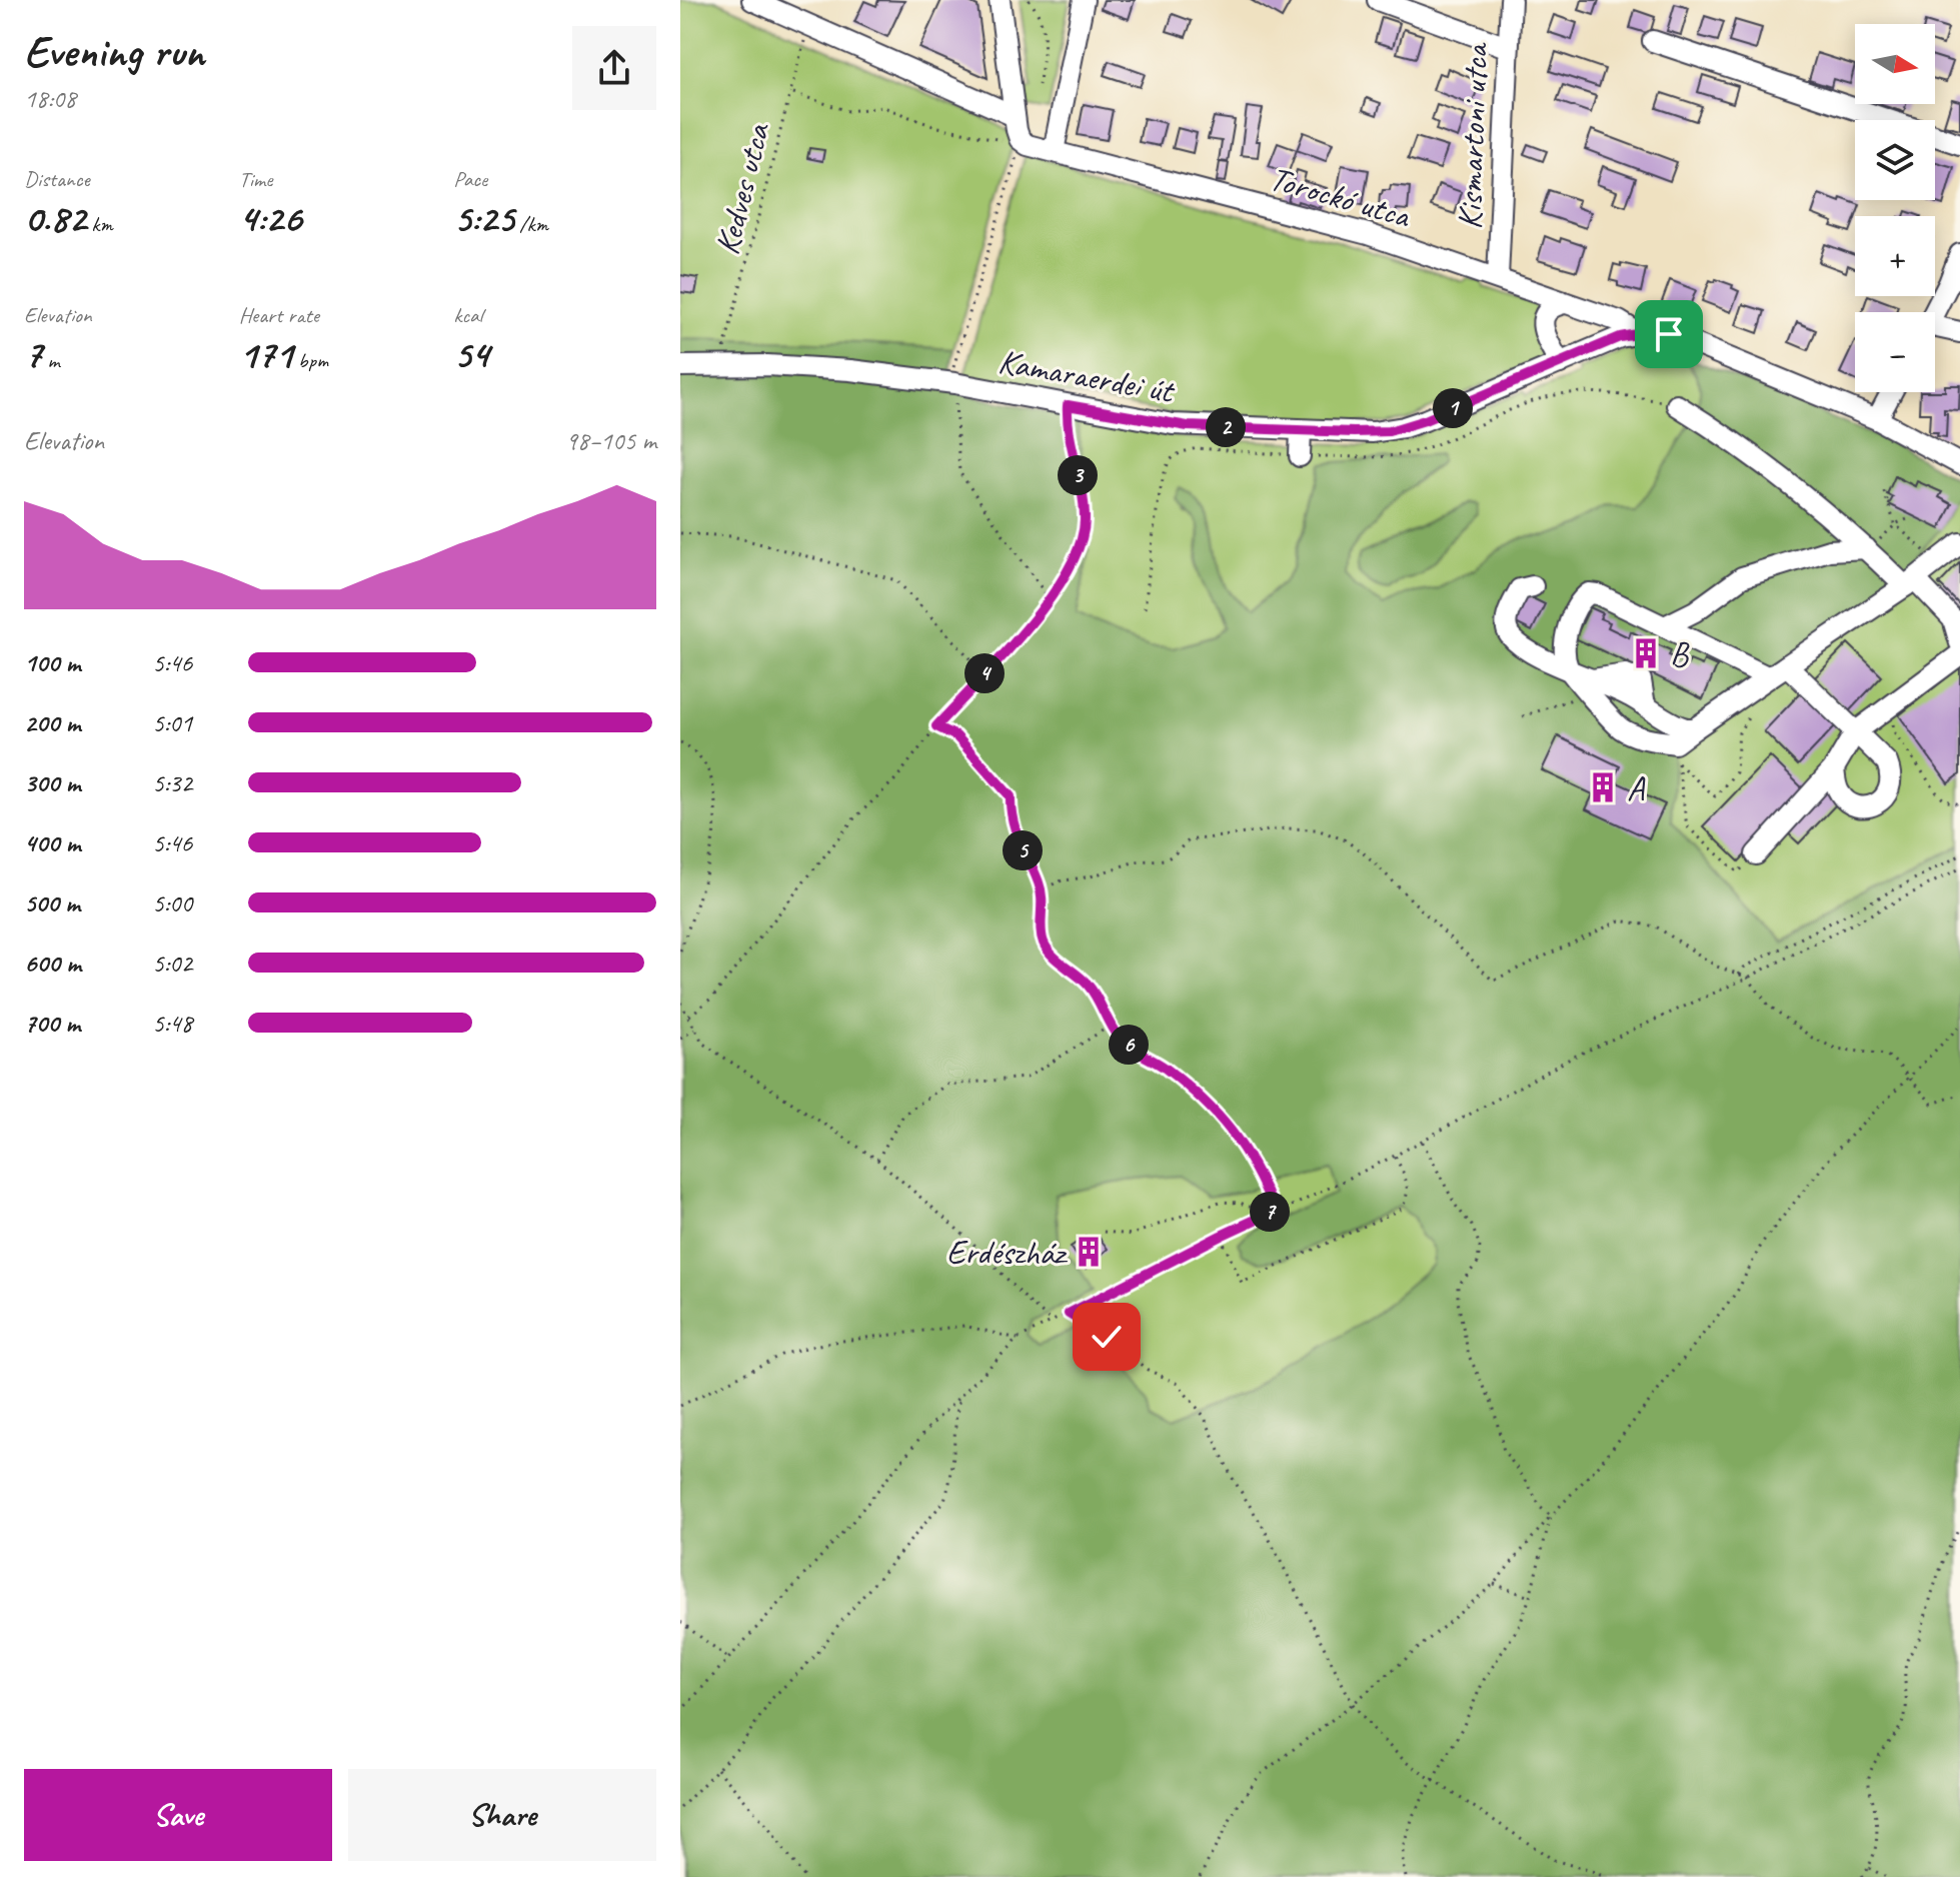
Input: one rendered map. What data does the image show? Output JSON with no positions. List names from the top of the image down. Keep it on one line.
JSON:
{"streets":{"street":["Kismartoni utca","Torockó utca","Kamaraerdei út"],"path":["Kedves utca"]},"crossings":[["Kismartoni utca","Torockó utca"],["Torockó utca","Kamaraerdei út"]],"places":{"building":["B","A","Erdészház"]},"north":"right","page":{"heading":["Evening run","18:08"],"map_buttons":["+","−"],"stats":[["Distance","0.82 km"],["Time","4:26"],["Pace","5:25 /km"],["Elevation","7 m"],["Heart rate","171 bpm"],["kcal","54"]],"pins":["1","2","3","4","5","6","7"],"chart":["Elevation","98–105 m"],"list":[{"name":"100 m","note":"5:46"},{"name":"200 m","note":"5:01"},{"name":"300 m","note":"5:32"},{"name":"400 m","note":"5:46"},{"name":"500 m","note":"5:00"},{"name":"600 m","note":"5:02"},{"name":"700 m","note":"5:48"}],"buttons":["Save","Share"]}}
